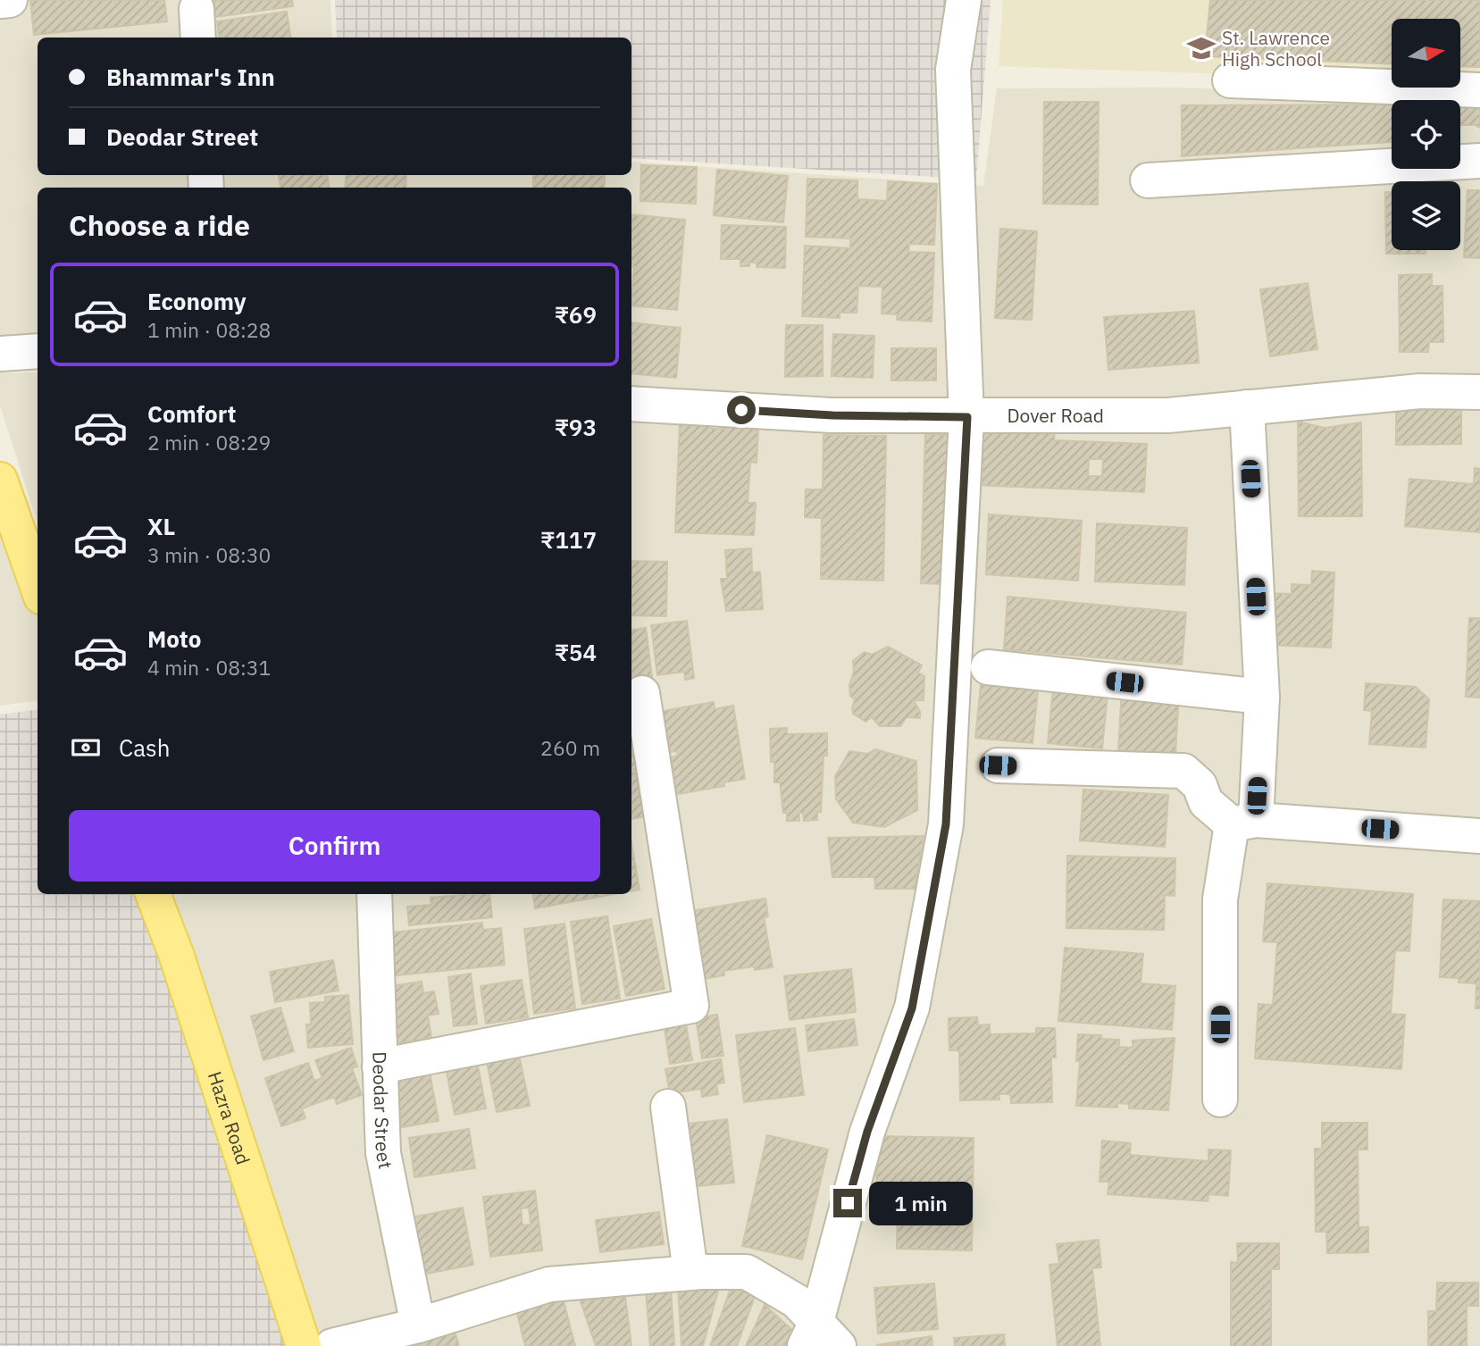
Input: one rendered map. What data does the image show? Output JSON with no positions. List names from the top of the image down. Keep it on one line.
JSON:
{"streets":{"main road":["Hazra Road"],"street":["Dover Road","Deodar Street"]},"places":{"school or university":["St. Lawrence High School"]},"north":"right","page":{"banner":["Bhammar's Inn","Deodar Street"],"heading":"Choose a ride","list":[{"name":"Economy","note":"1 min · 08:28","value":"₹69"},{"name":"Comfort","note":"2 min · 08:29","value":"₹93"},{"name":"XL","note":"3 min · 08:30","value":"₹117"},{"name":"Moto","note":"4 min · 08:31","value":"₹54"}],"pay":["Cash","260 m"],"buttons":"Confirm","bubble":"1 min"}}
